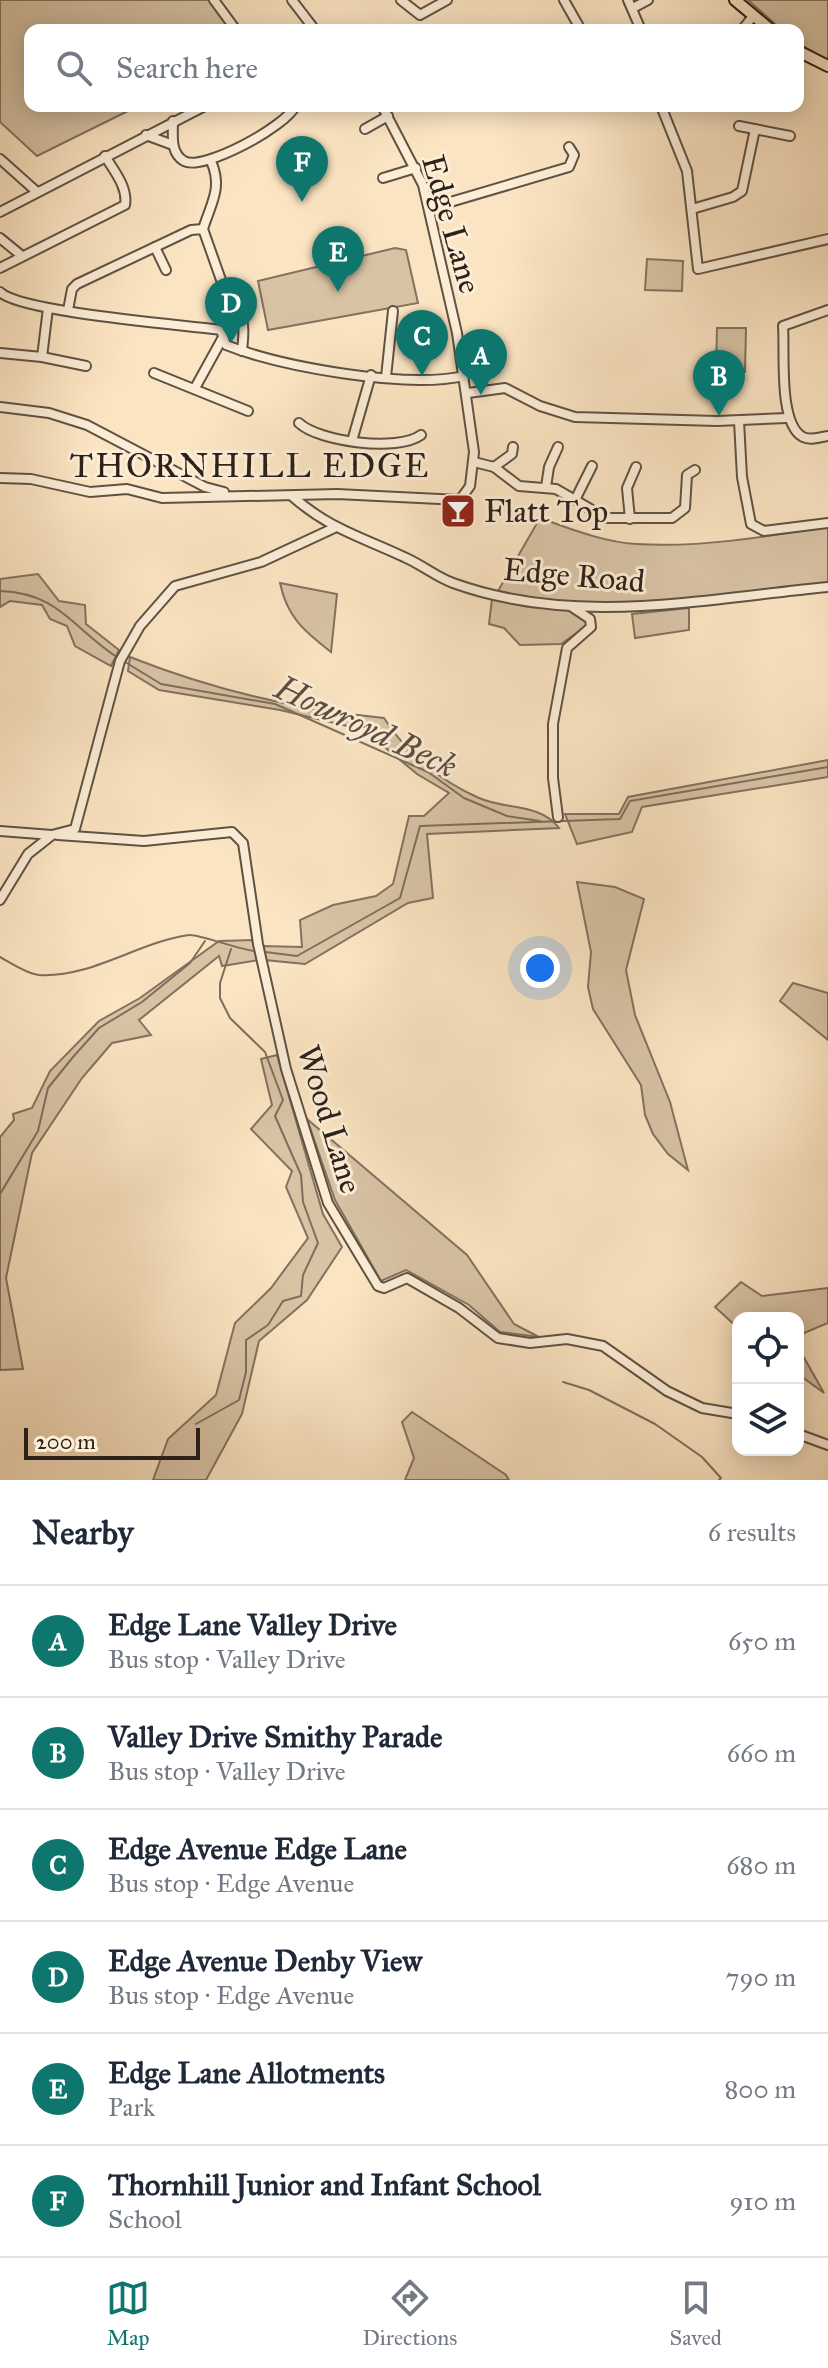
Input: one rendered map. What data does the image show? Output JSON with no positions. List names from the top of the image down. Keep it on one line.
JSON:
{"streets":{"street":["Edge Lane","Edge Road","Wood Lane"]},"crossings":[["Edge Lane","Edge Road"]],"districts":["THORNHILL EDGE"],"water":["Howroyd Beck"],"places":{"bar":["Flatt Top"]},"scale_bar":"200 m","page":{"search":"Search here","pins":["F","E","D","C","A","B"],"scale":"200 m","heading":["Nearby","6 results"],"list":[{"mark":"A","name":"Edge Lane Valley Drive","note":"Bus stop · Valley Drive","value":"650 m"},{"mark":"B","name":"Valley Drive Smithy Parade","note":"Bus stop · Valley Drive","value":"660 m"},{"mark":"C","name":"Edge Avenue Edge Lane","note":"Bus stop · Edge Avenue","value":"680 m"},{"mark":"D","name":"Edge Avenue Denby View","note":"Bus stop · Edge Avenue","value":"790 m"},{"mark":"E","name":"Edge Lane Allotments","note":"Park","value":"800 m"},{"mark":"F","name":"Thornhill Junior and Infant School","note":"School","value":"910 m"}],"nav":["Map","Directions","Saved"]}}
